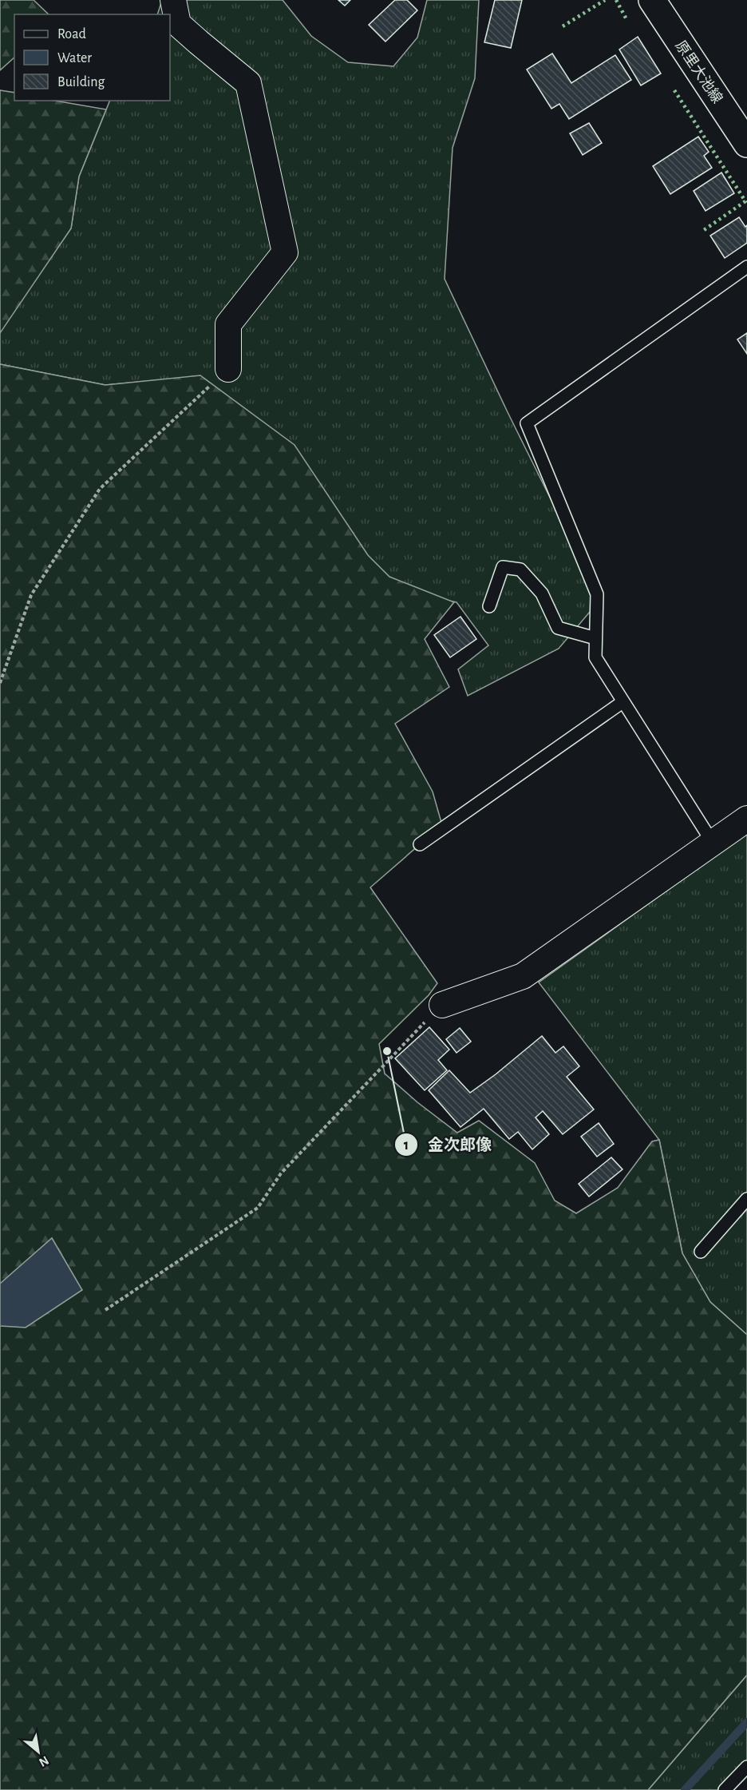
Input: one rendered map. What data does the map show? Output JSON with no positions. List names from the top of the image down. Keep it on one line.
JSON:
{"streets":{"main road":["原里大池線"]},"places":["金次郎像"],"legend":["Road","Water","Building"],"north":"bottom right"}
